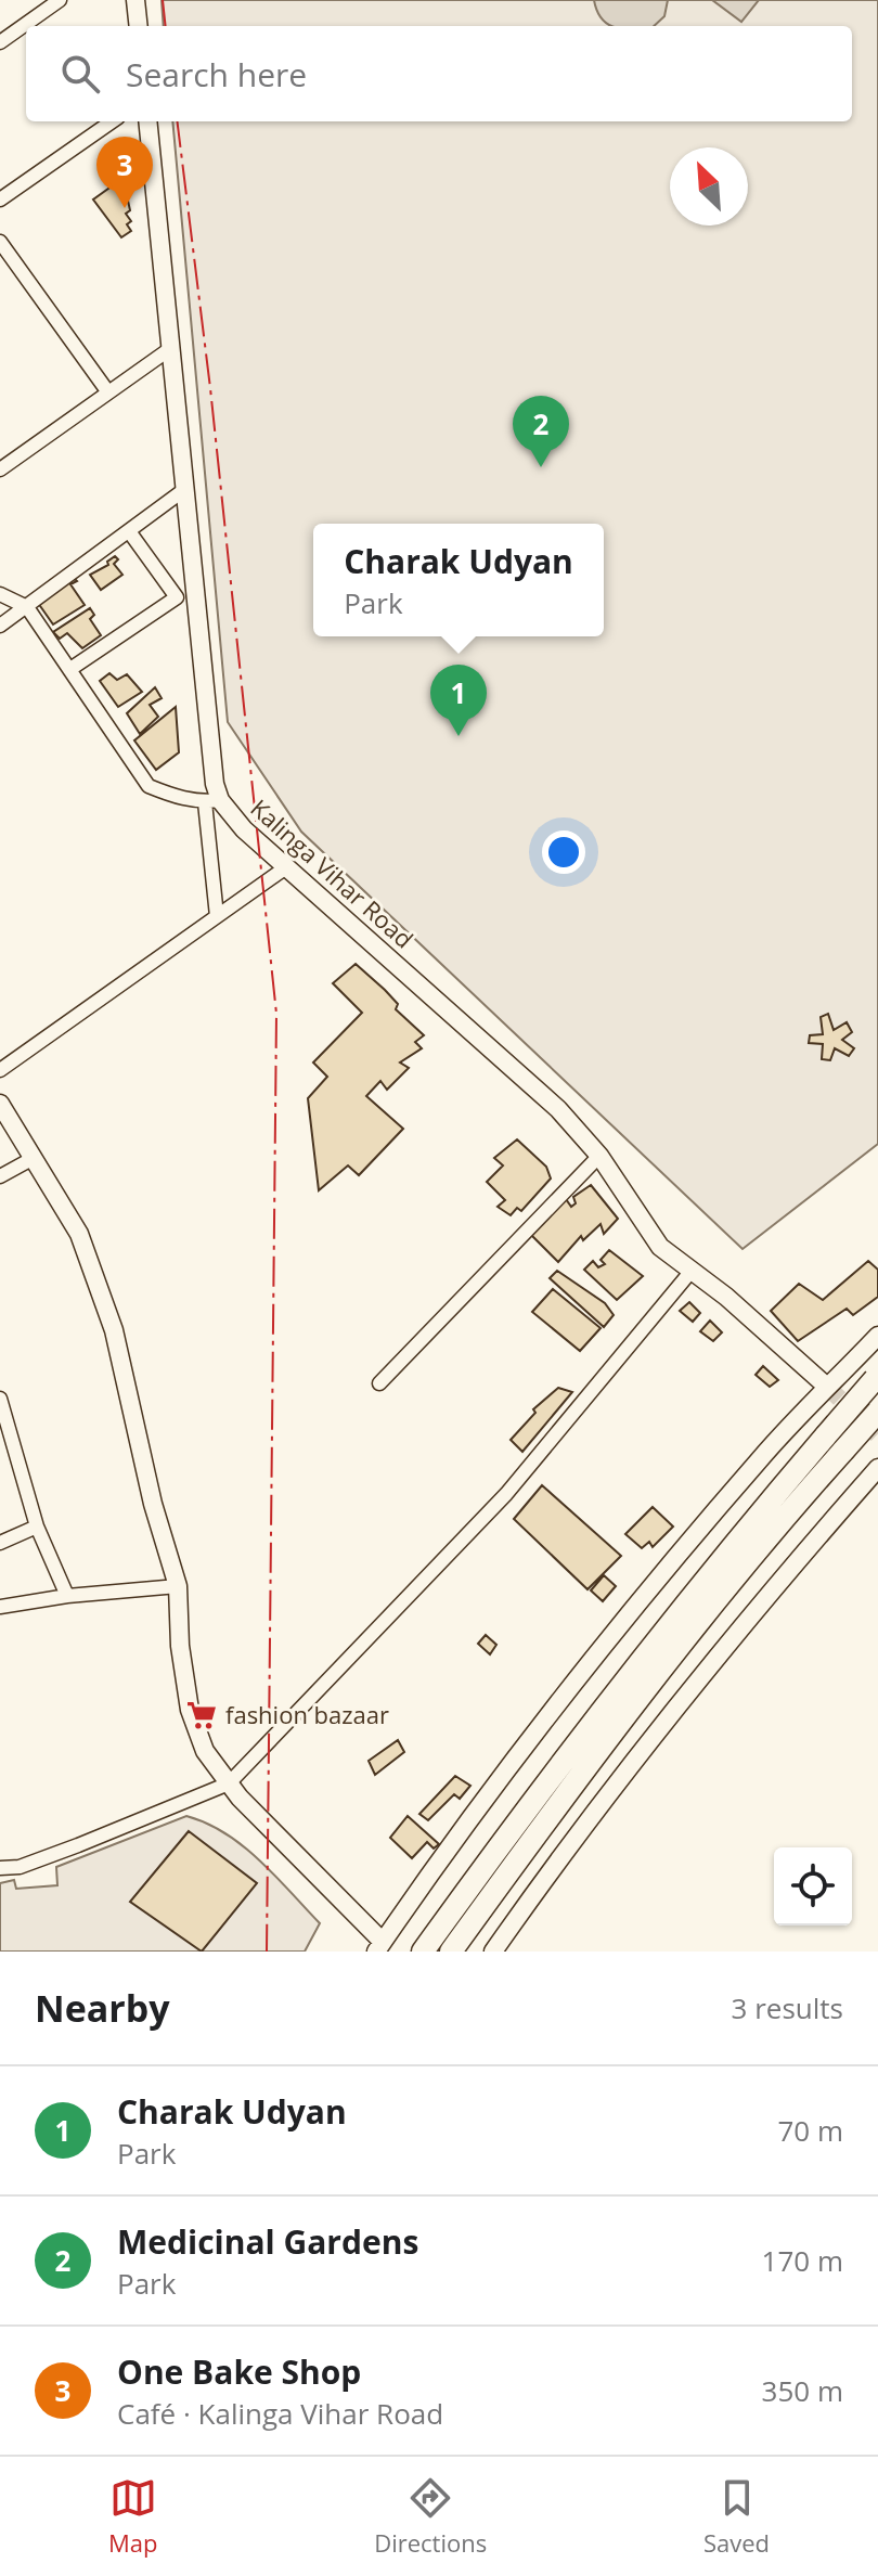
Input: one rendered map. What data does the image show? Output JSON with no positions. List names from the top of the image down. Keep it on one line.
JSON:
{"streets":{"street":["Kalinga Vihar Road"]},"places":{"supermarket":["fashion bazaar"]},"north":"top left","page":{"search":"Search here","pins":["3","2","1"],"popup":["Charak Udyan","Park"],"heading":["Nearby","3 results"],"list":[{"mark":"1","name":"Charak Udyan","note":"Park","value":"70 m"},{"mark":"2","name":"Medicinal Gardens","note":"Park","value":"170 m"},{"mark":"3","name":"One Bake Shop","note":"Café · Kalinga Vihar Road","value":"350 m"}],"nav":["Map","Directions","Saved"]}}
